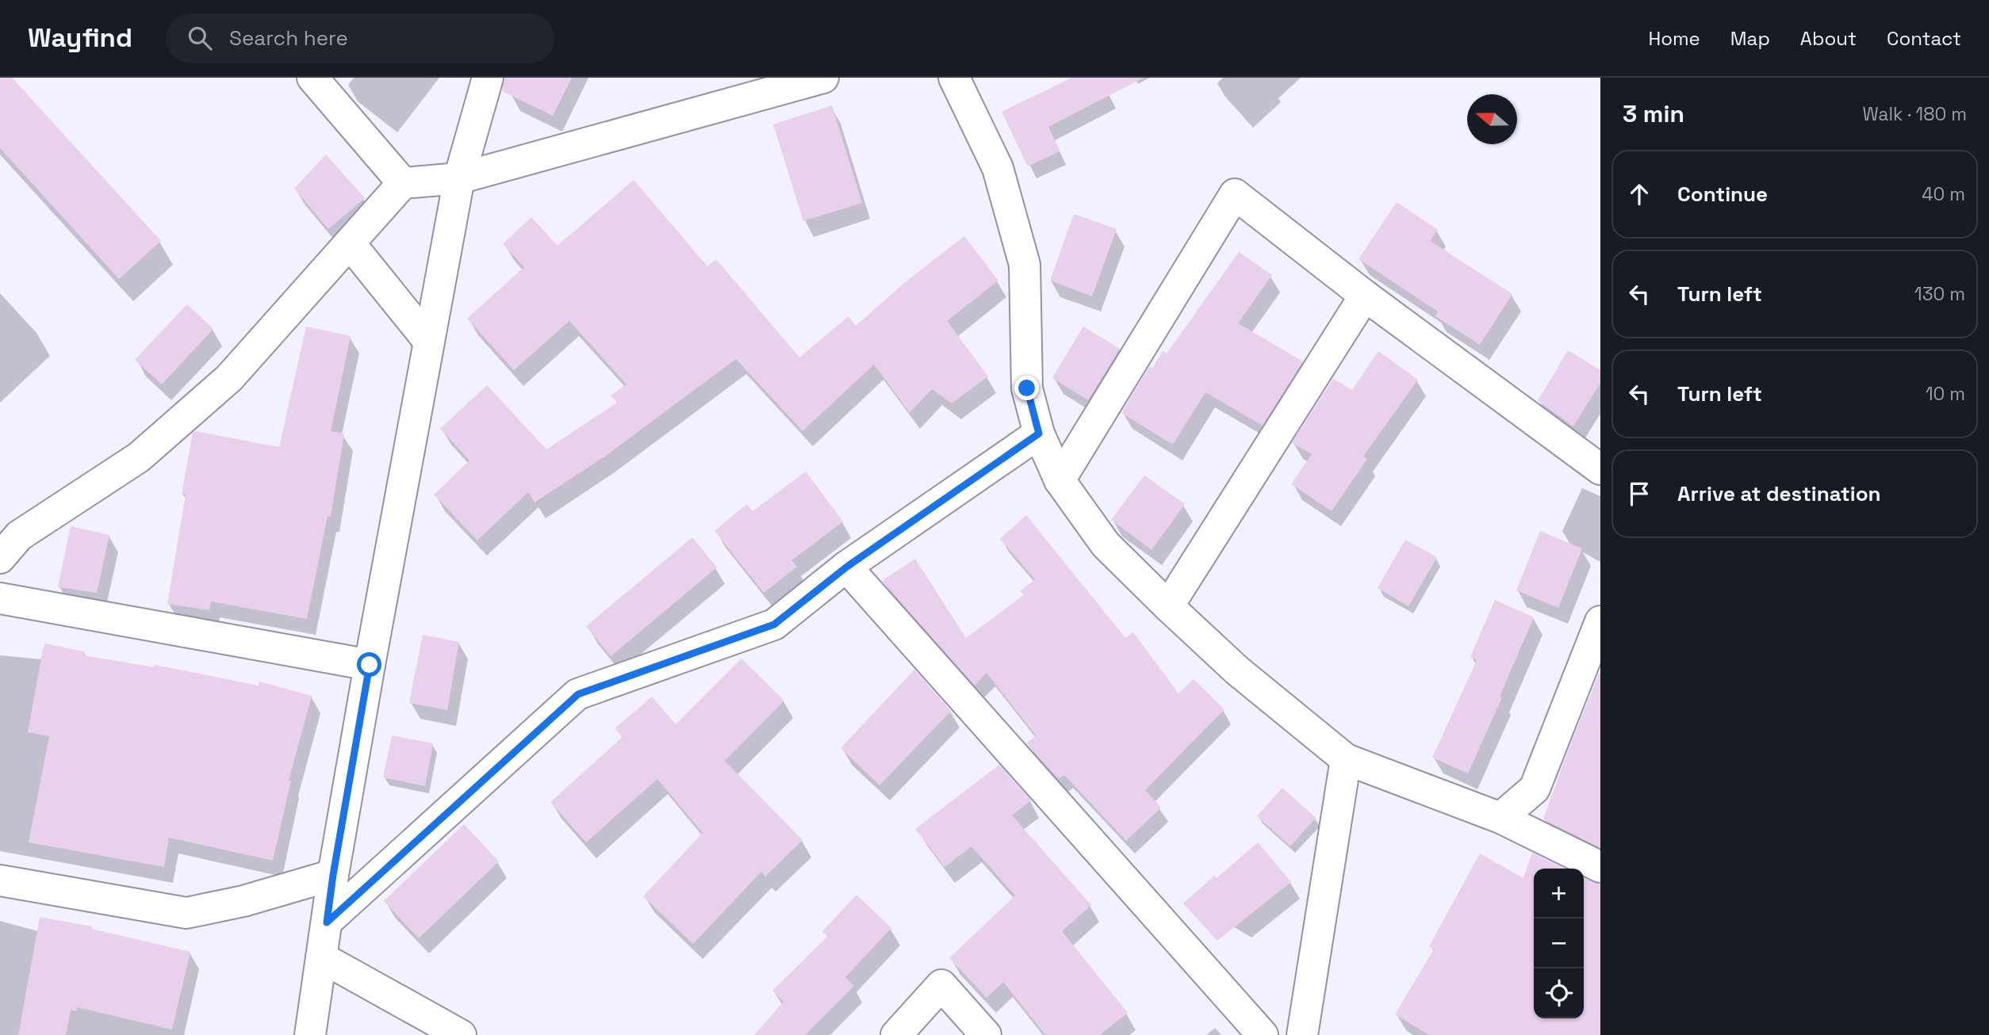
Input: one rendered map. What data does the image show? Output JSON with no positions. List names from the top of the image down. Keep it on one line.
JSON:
{"north":"left","page":{"header":"Wayfind","search":"Search here","nav":["Home","Map","About","Contact"],"heading":["3 min","Walk · 180 m"],"list":[["Continue","40 m"],["Turn left","130 m"],["Turn left","10 m"],"Arrive at destination"],"map_buttons":["+","−"]}}
